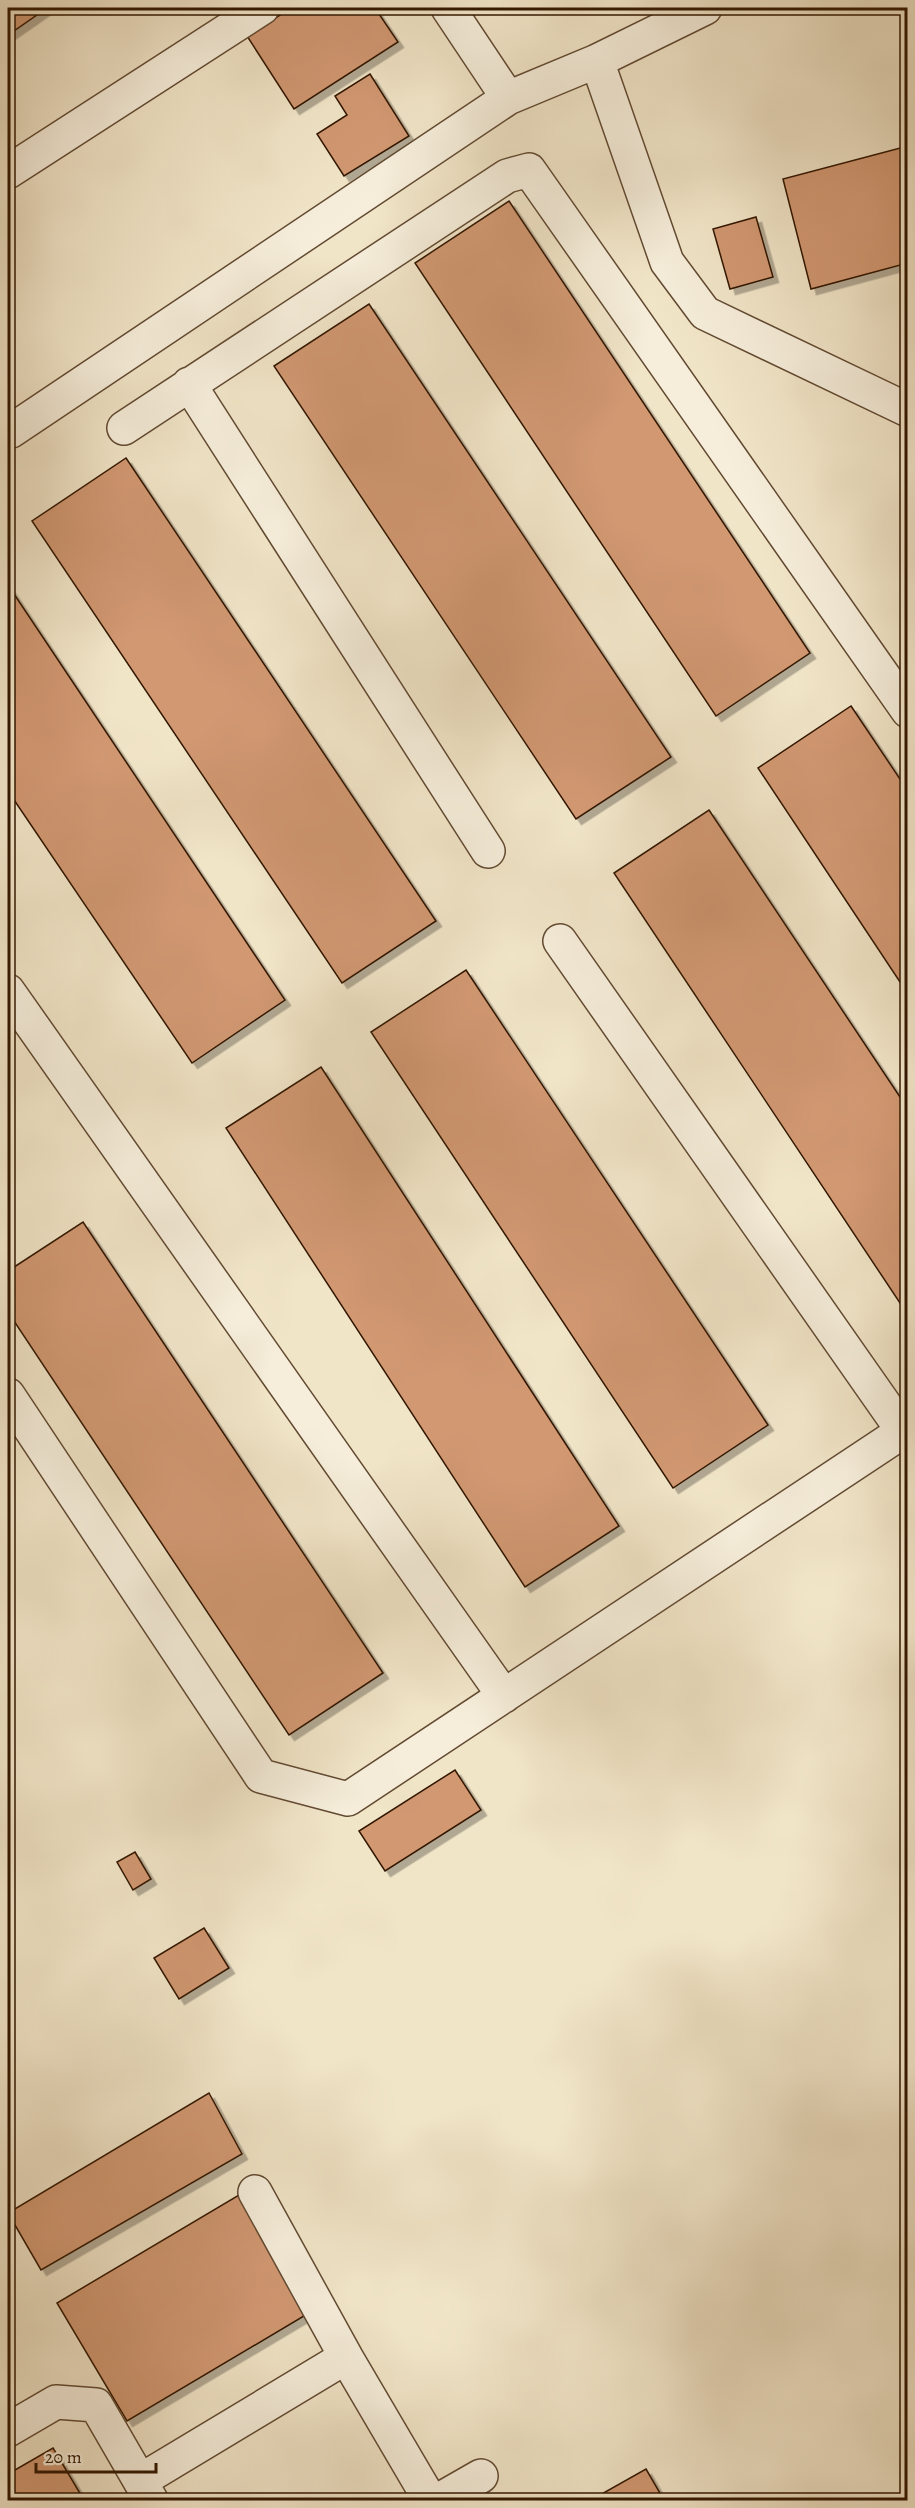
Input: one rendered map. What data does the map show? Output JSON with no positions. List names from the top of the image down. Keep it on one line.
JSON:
{"scale_bar":"20 m"}
